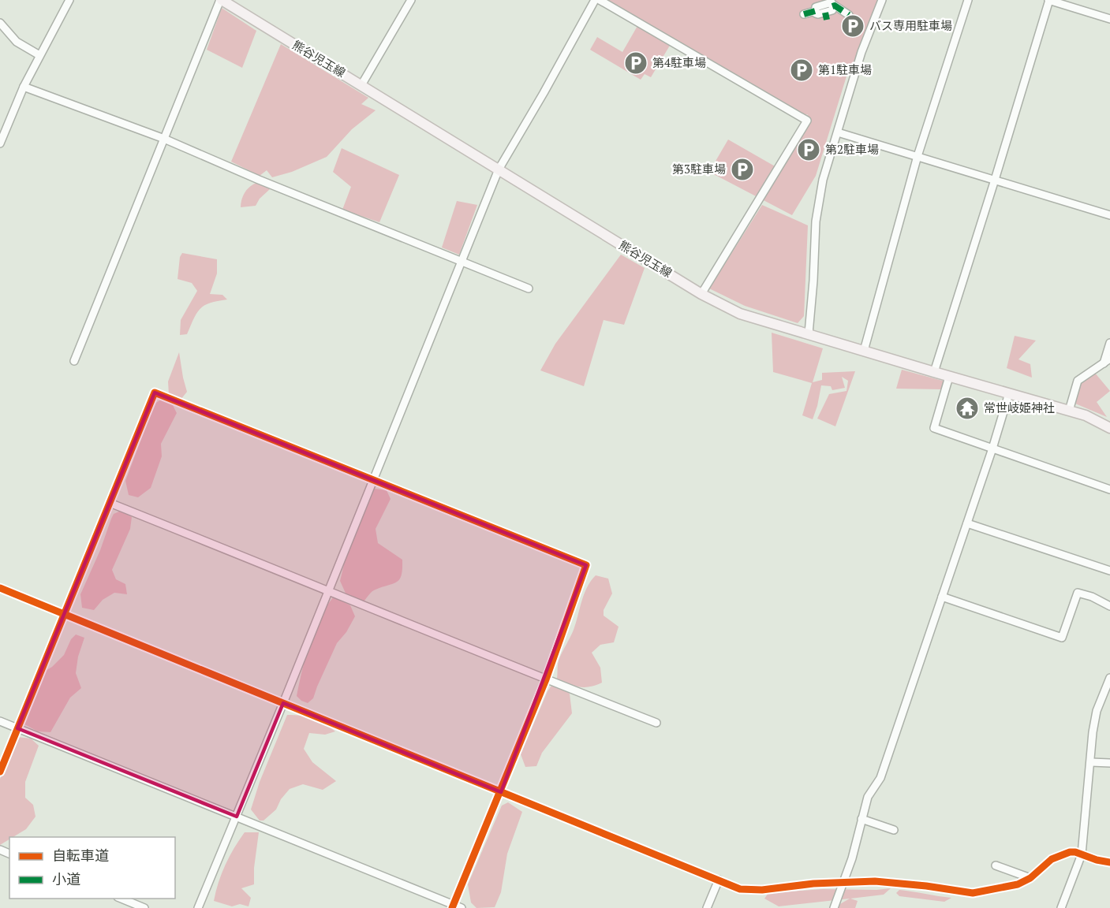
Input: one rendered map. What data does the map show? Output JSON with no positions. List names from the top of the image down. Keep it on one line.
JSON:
{"streets":{"main road":["熊谷児玉線"]},"places":{"parking":["バス専用駐車場","第4駐車場","第1駐車場","第2駐車場","第3駐車場"],"temple":["常世岐姫神社"]},"legend":["自転車道","小道"]}
